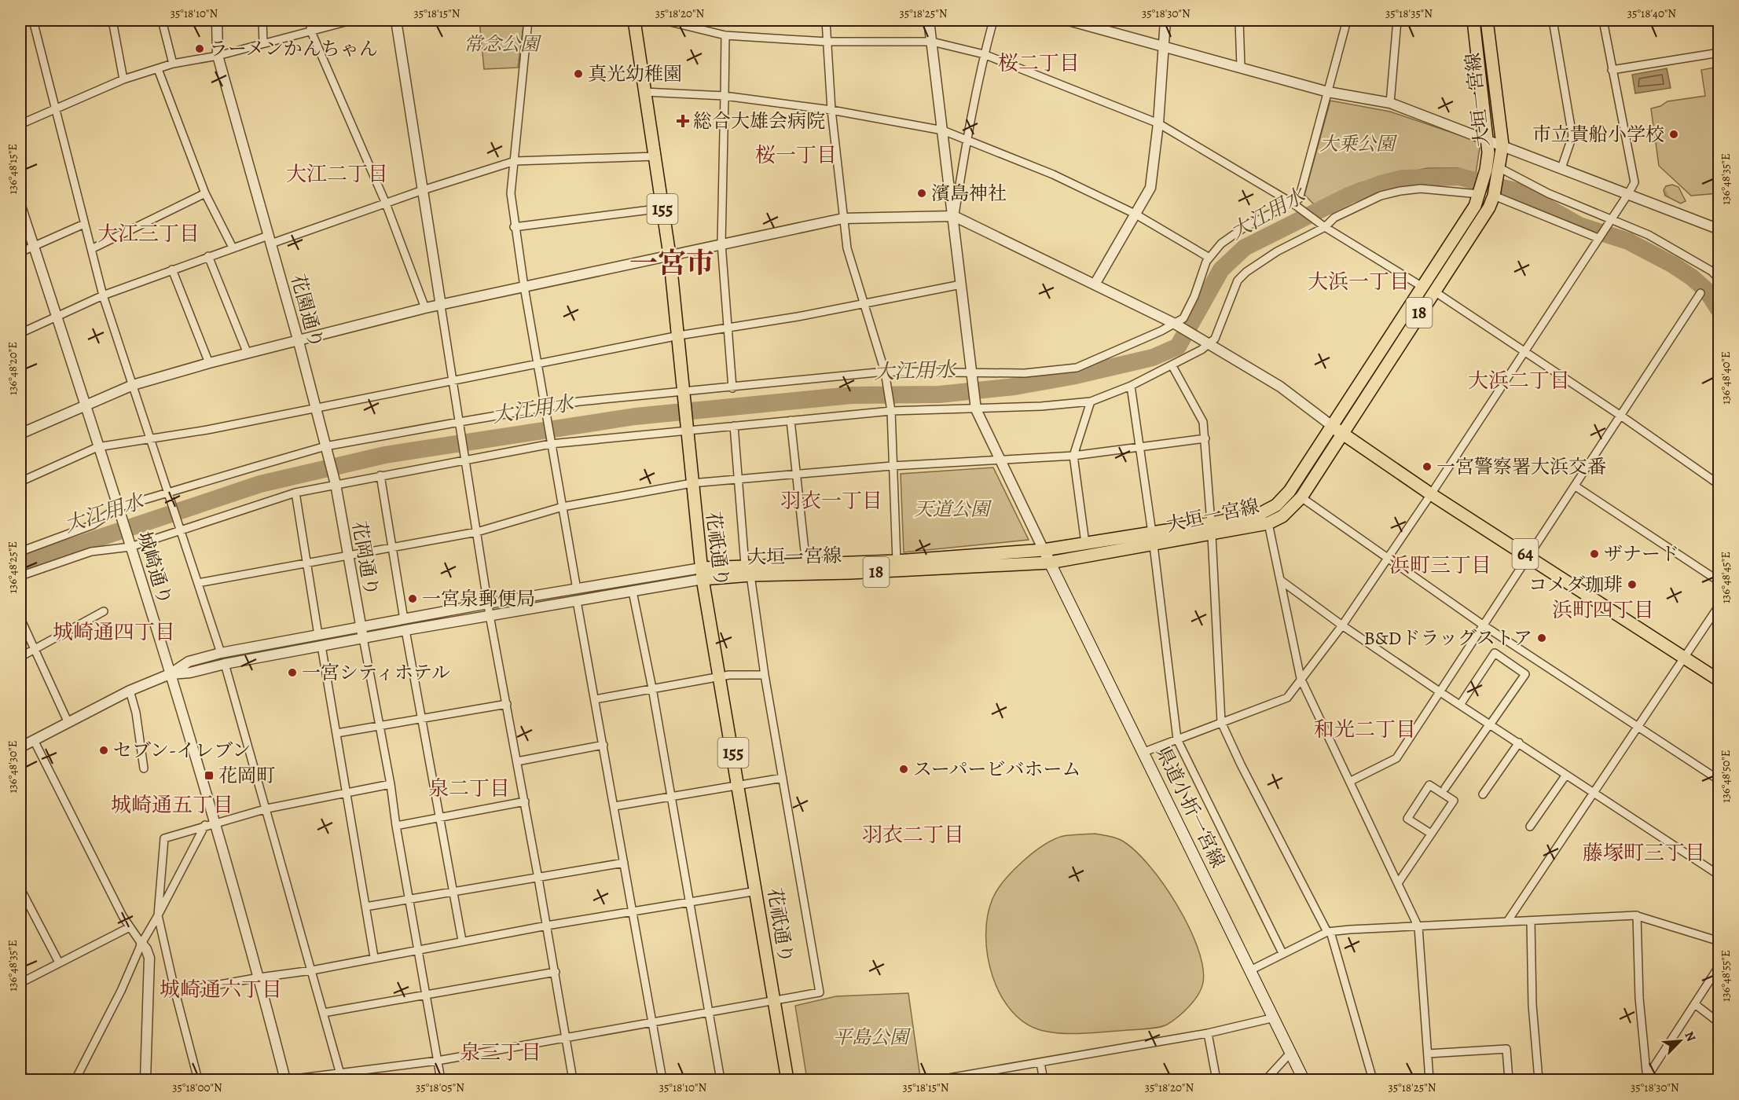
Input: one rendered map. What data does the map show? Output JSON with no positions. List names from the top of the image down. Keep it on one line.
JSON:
{"streets":{"main road":["大垣一宮線","155","18","花祇通り","64","県道小折一宮線"],"street":["花園通り","花岡通り","城崎通り"]},"crossings":[["大垣一宮線","花祇通り"],["大垣一宮線","64"],["大垣一宮線","県道小折一宮線"],["花園通り","花岡通り"]],"districts":["桜二丁目","桜一丁目","大江二丁目","大江三丁目","一宮市","大浜一丁目","大浜二丁目","羽衣一丁目","浜町三丁目","浜町四丁目","城崎通四丁目","和光二丁目","泉二丁目","城崎通五丁目","羽衣二丁目","藤塚町三丁目","城崎通六丁目","泉三丁目"],"water":["大江用水"],"parks":["常念公園","大乗公園","天道公園","平島公園"],"places":{"other":["ラーメンかんちゃん","真光幼稚園","市立貴船小学校","濱島神社","一宮警察署大浜交番","ザナード","コメダ珈琲","一宮泉郵便局","B&Dドラッグストア","一宮シティホテル","セブン-イレブン","スーパービバホーム"],"health":["総合大雄会病院"],"transit":["花岡町"]},"north":"top right","coordinates":["35°18'10\"N","35°18'15\"N","35°18'20\"N","35°18'25\"N","35°18'30\"N","35°18'35\"N","35°18'40\"N","136°48'15\"E","136°48'35\"E","136°48'20\"E","136°48'40\"E","136°48'25\"E","136°48'45\"E","136°48'30\"E","136°48'50\"E","136°48'55\"E","35°18'00\"N","35°18'05\"N"]}
